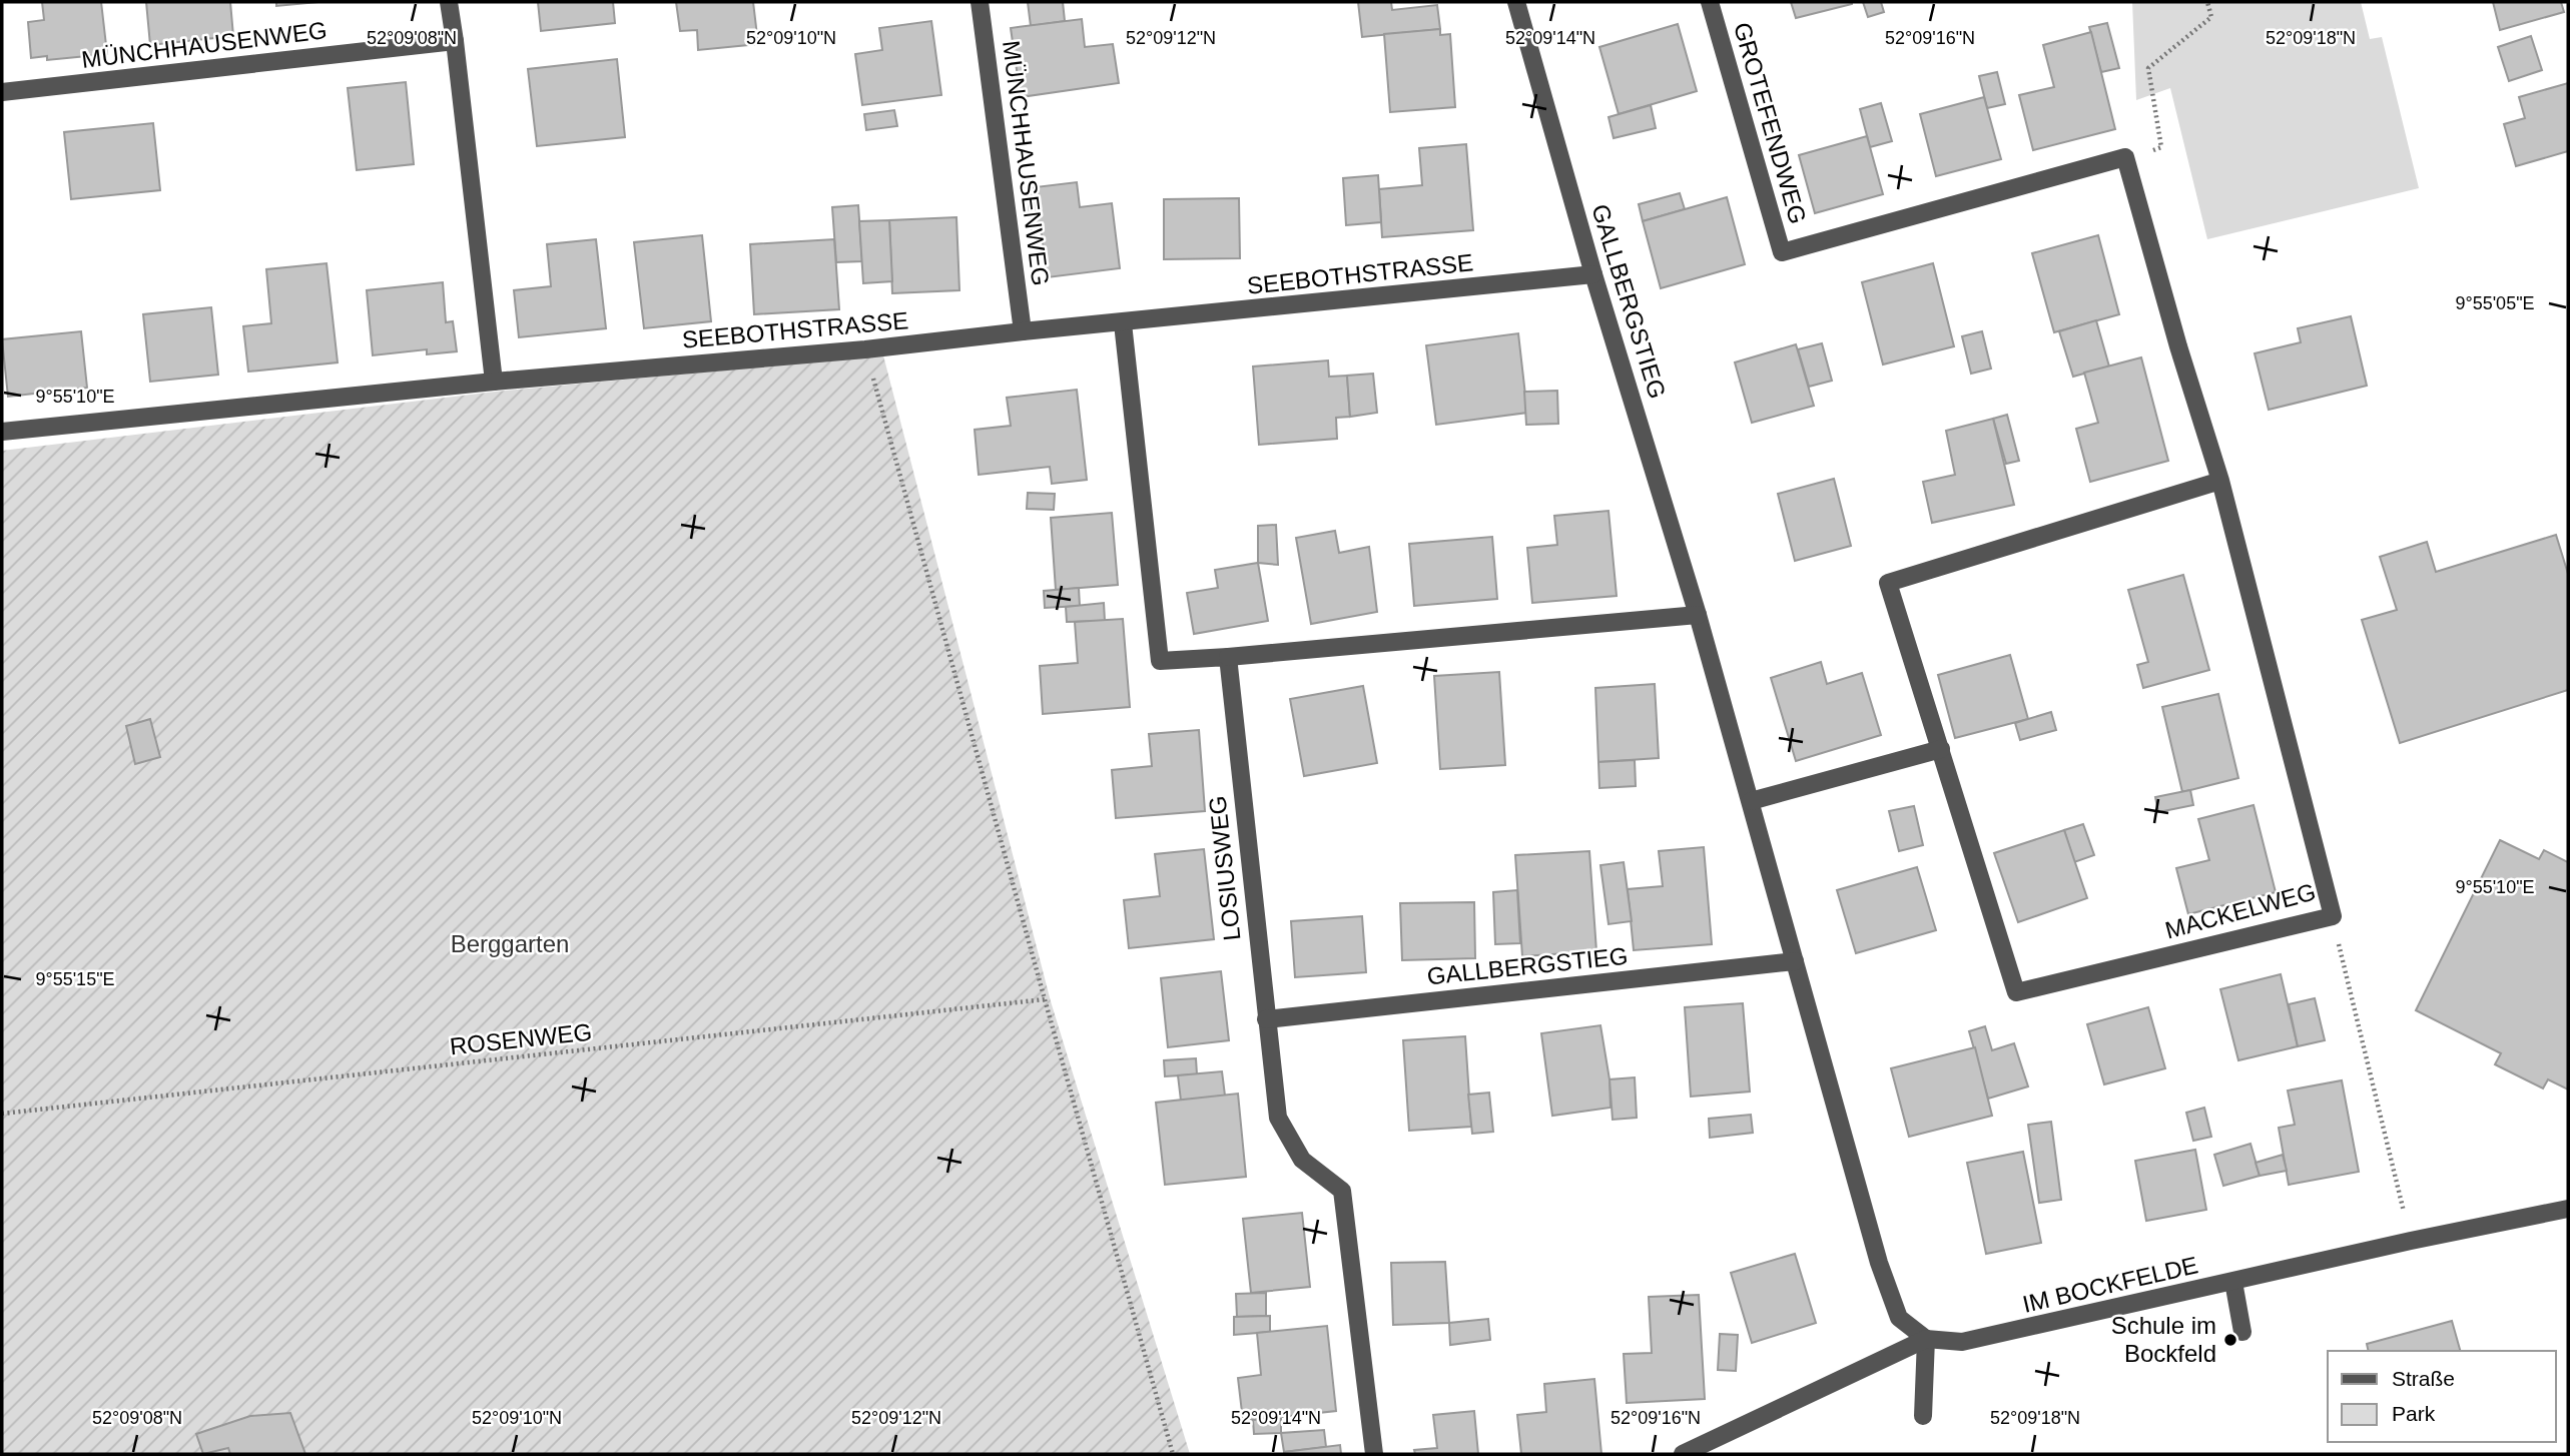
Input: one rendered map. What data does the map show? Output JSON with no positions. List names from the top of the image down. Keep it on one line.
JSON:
{"streets":{"street":["MÜNCHHAUSENWEG","GROTEFENDWEG","SEEBOTHSTRASSE","GALLBERGSTIEG","LOSIUSWEG","MACKELWEG","IM BOCKFELDE"],"path":["ROSENWEG"]},"crossings":[["MÜNCHHAUSENWEG","SEEBOTHSTRASSE"],["GROTEFENDWEG","MACKELWEG"],["SEEBOTHSTRASSE","GALLBERGSTIEG"],["GALLBERGSTIEG","LOSIUSWEG"],["GALLBERGSTIEG","IM BOCKFELDE"]],"parks":["Berggarten"],"places":["Schule im Bockfeld"],"legend":["Straße","Park"],"coordinates":["52°09'08\"N","52°09'10\"N","52°09'12\"N","52°09'14\"N","52°09'16\"N","52°09'18\"N","9°55'05\"E","9°55'10\"E","9°55'15\"E"]}
